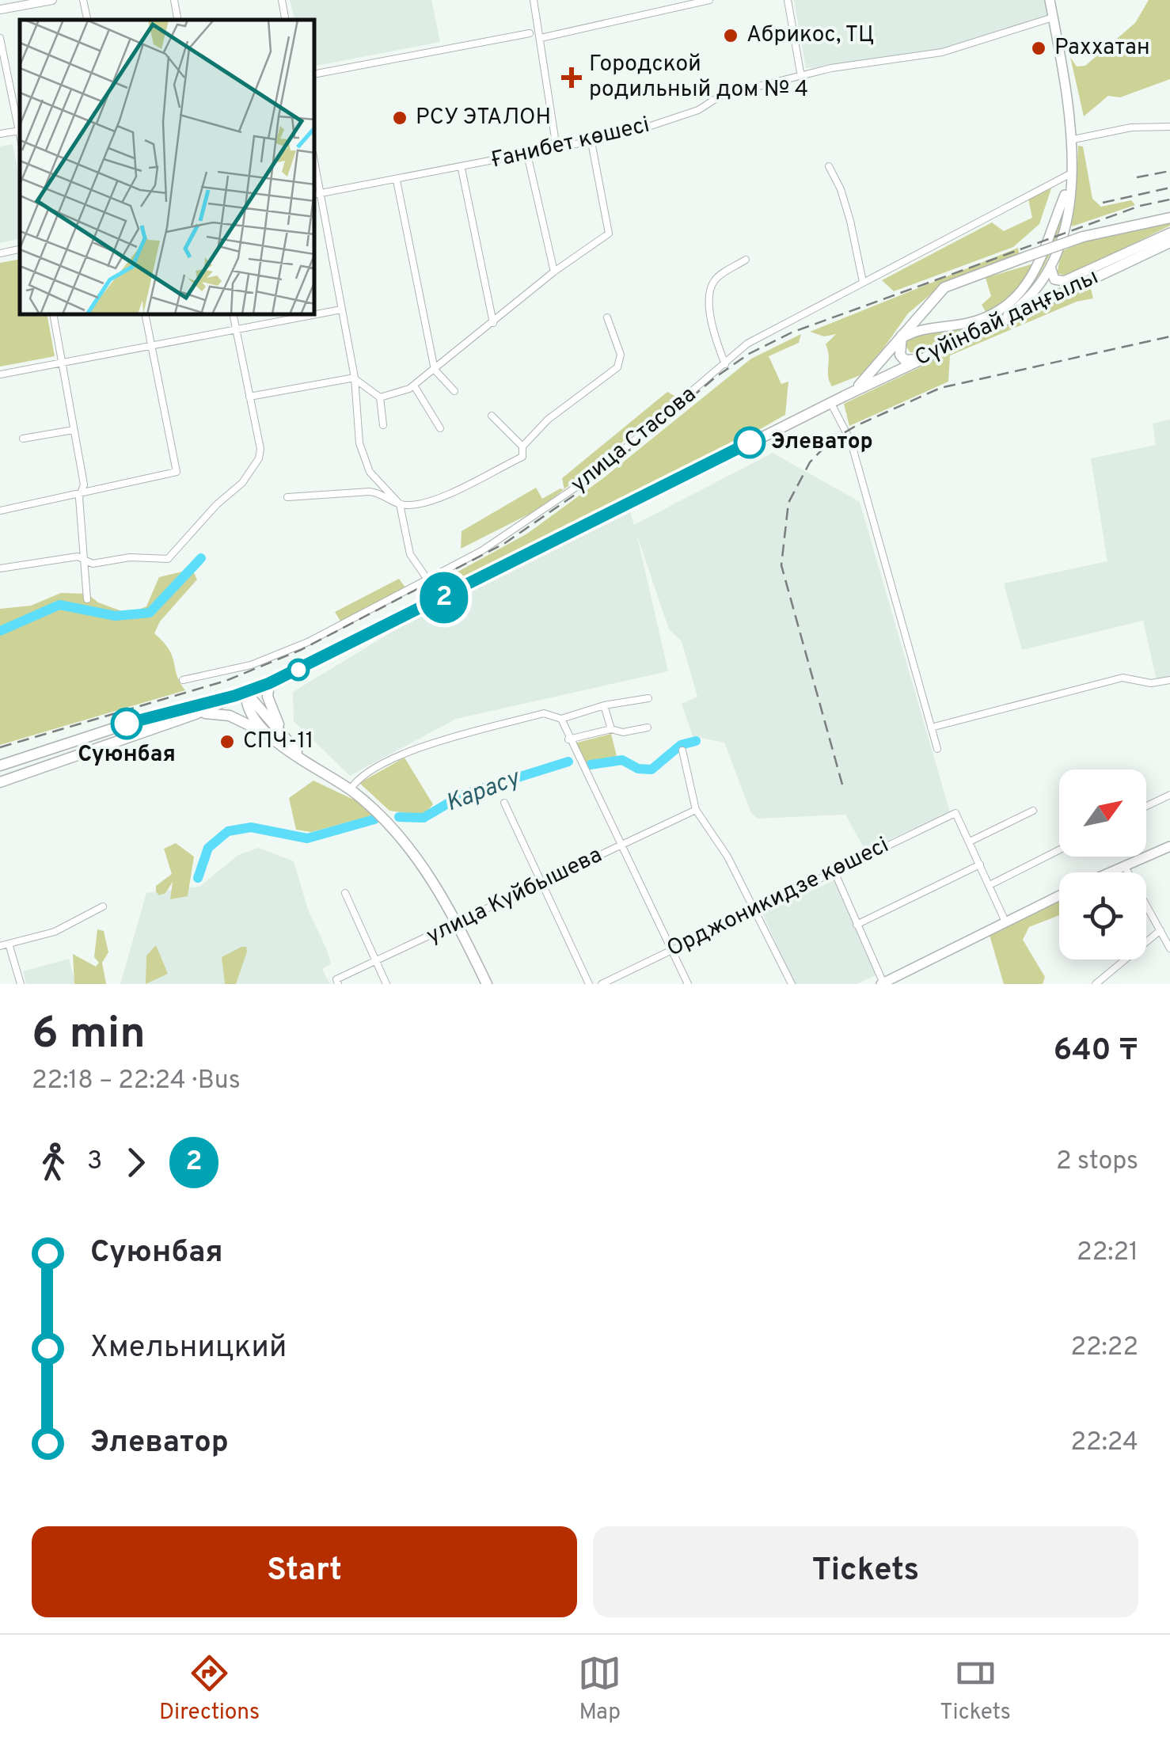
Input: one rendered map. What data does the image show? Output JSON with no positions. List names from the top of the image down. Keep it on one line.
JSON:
{"streets":{"main road":["Сүйінбай даңғылы"],"street":["Ғанибет көшесі","улица Стасова","улица Куйбышева","Орджоникидзе көшесі"]},"water":["Карасу"],"places":{"other":["Абрикос, ТЦ","Раххатан","РСУ ЭТАЛОН","Элеватор","Суюнбая","СПЧ-11"],"health":["Городской родильный дом № 4"]},"lines":["bus line 2"],"north":"top right","page":{"on_map":"2","heading":["6 min","22:18 – 22:24 · Bus","640 ₸"],"legs":["3","2","2 stops"],"list":[{"name":"Суюнбая","value":"22:21"},{"name":"Хмельницкий","value":"22:22"},{"name":"Элеватор","value":"22:24"}],"buttons":["Start","Tickets"],"tabs":["Directions","Map","Tickets"]}}
